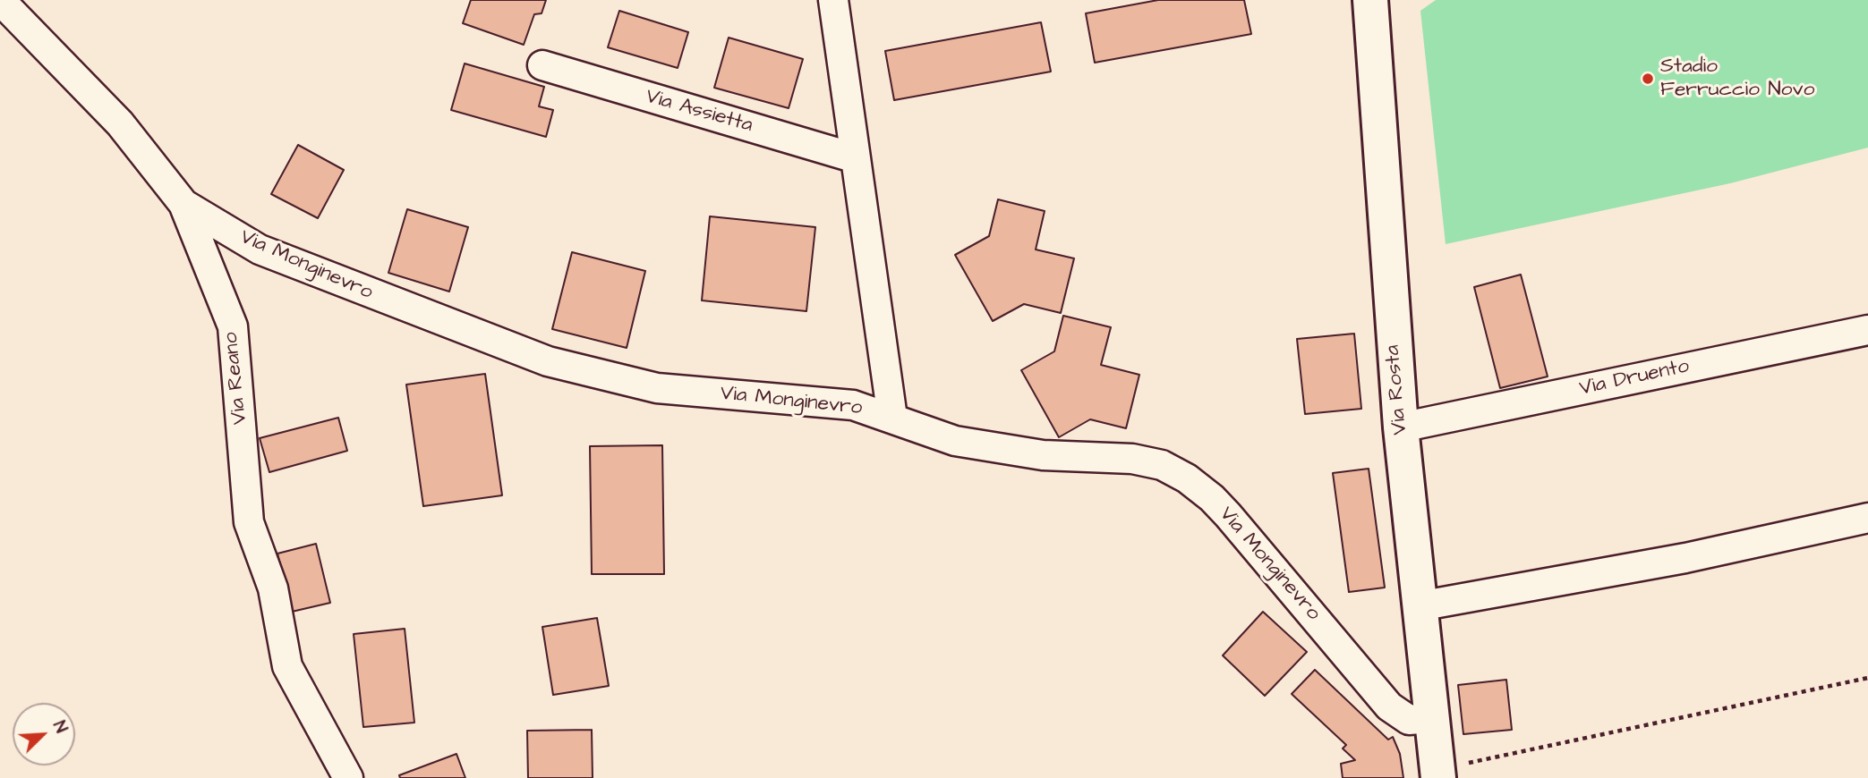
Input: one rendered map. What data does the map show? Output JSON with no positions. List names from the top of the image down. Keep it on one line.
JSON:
{"streets":{"street":["Via Assietta","Via Monginevro","Via Reano","Via Druento","Via Rosta"]},"crossings":[["Via Monginevro","Via Reano"],["Via Monginevro","Via Rosta"],["Via Druento","Via Rosta"]],"places":["Stadio Ferruccio Novo"],"north":"top right"}
